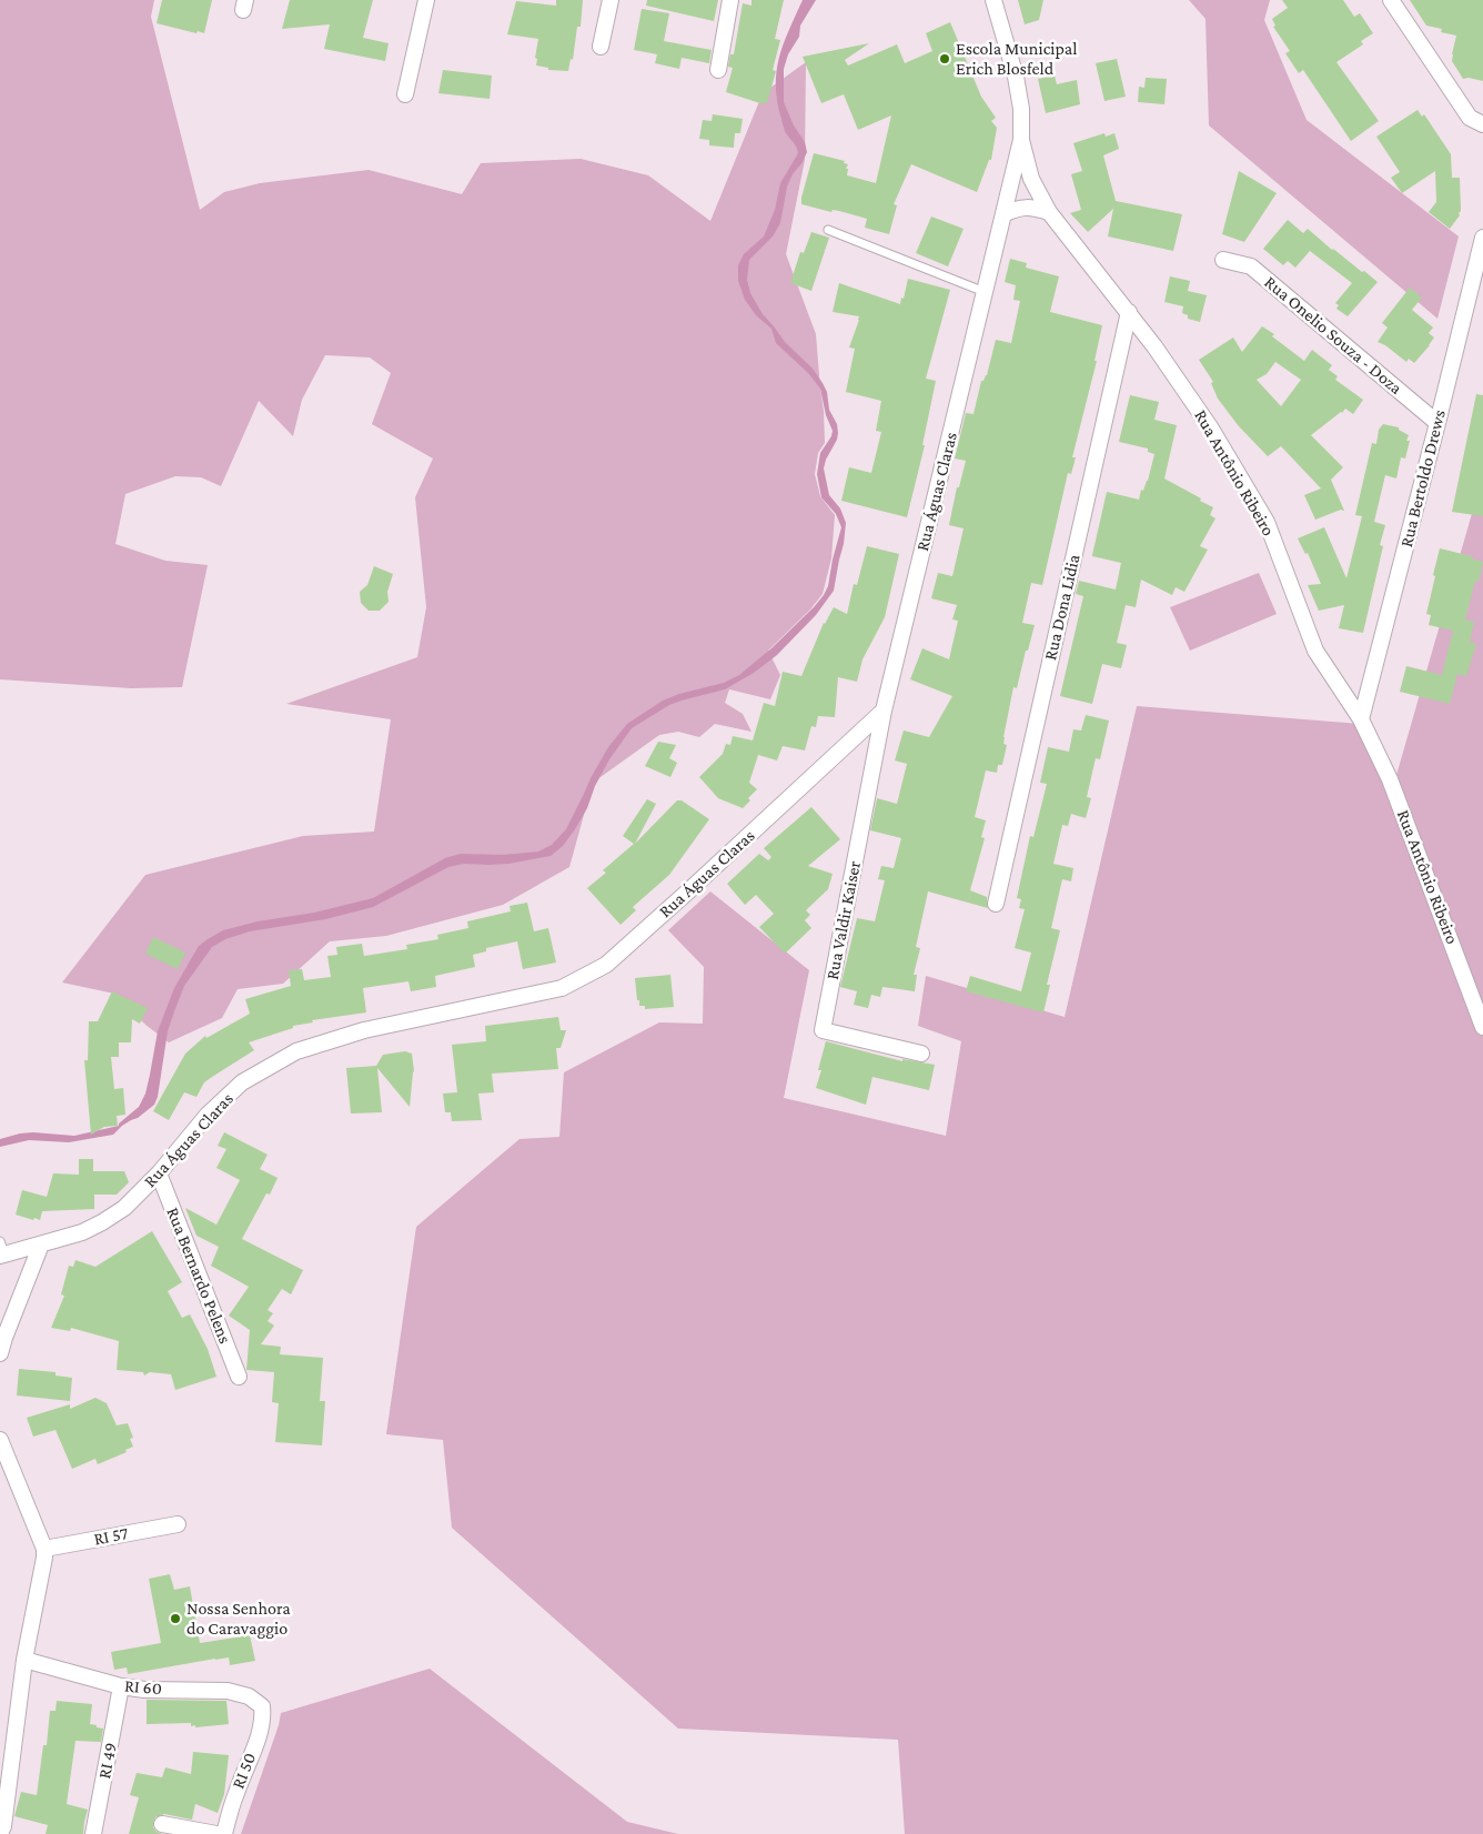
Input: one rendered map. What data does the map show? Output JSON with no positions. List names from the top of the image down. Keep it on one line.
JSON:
{"streets":{"street":["Rua Onelio Souza - Doza","Rua Antônio Ribeiro","Rua Bertoldo Drews","Rua Águas Claras","Rua Dona Lidia","Rua Valdir Kaiser","Rua Bernardo Pelens","RI 57","RI 60","RI 49","RI 50"]},"crossings":[["Rua Onelio Souza - Doza","Rua Bertoldo Drews"],["Rua Antônio Ribeiro","Rua Bertoldo Drews"],["Rua Antônio Ribeiro","Rua Águas Claras"],["Rua Antônio Ribeiro","Rua Dona Lidia"],["Rua Águas Claras","Rua Valdir Kaiser"],["Rua Águas Claras","Rua Bernardo Pelens"],["RI 60","RI 49"],["RI 60","RI 50"]],"places":["Escola Municipal Erich Blosfeld","Nossa Senhora do Caravaggio"]}
